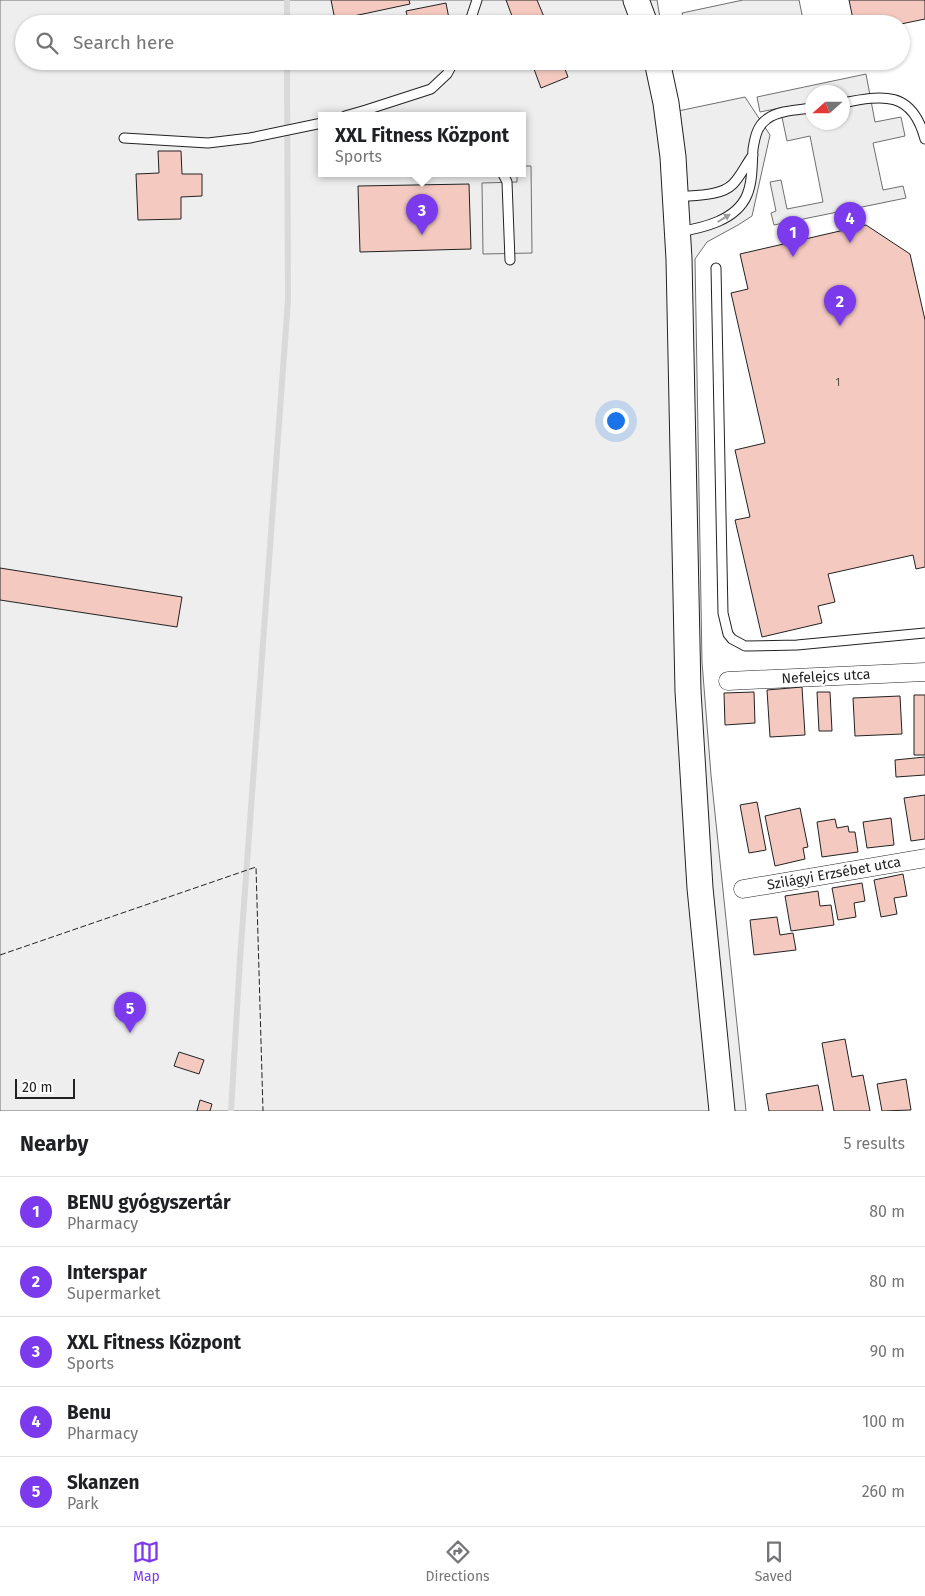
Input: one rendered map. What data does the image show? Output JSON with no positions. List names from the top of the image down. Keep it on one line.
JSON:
{"streets":{"street":["Nefelejcs utca","Szilágyi Erzsébet utca"]},"house_numbers":["1"],"scale_bar":"20 m","north":"left","page":{"search":"Search here","popup":["XXL Fitness Központ","Sports"],"pins":["3","4","1","2","5"],"scale":"20 m","heading":["Nearby","5 results"],"list":[{"mark":"1","name":"BENU gyógyszertár","note":"Pharmacy","value":"80 m"},{"mark":"2","name":"Interspar","note":"Supermarket","value":"80 m"},{"mark":"3","name":"XXL Fitness Központ","note":"Sports","value":"90 m"},{"mark":"4","name":"Benu","note":"Pharmacy","value":"100 m"},{"mark":"5","name":"Skanzen","note":"Park","value":"260 m"}],"nav":["Map","Directions","Saved"]}}
